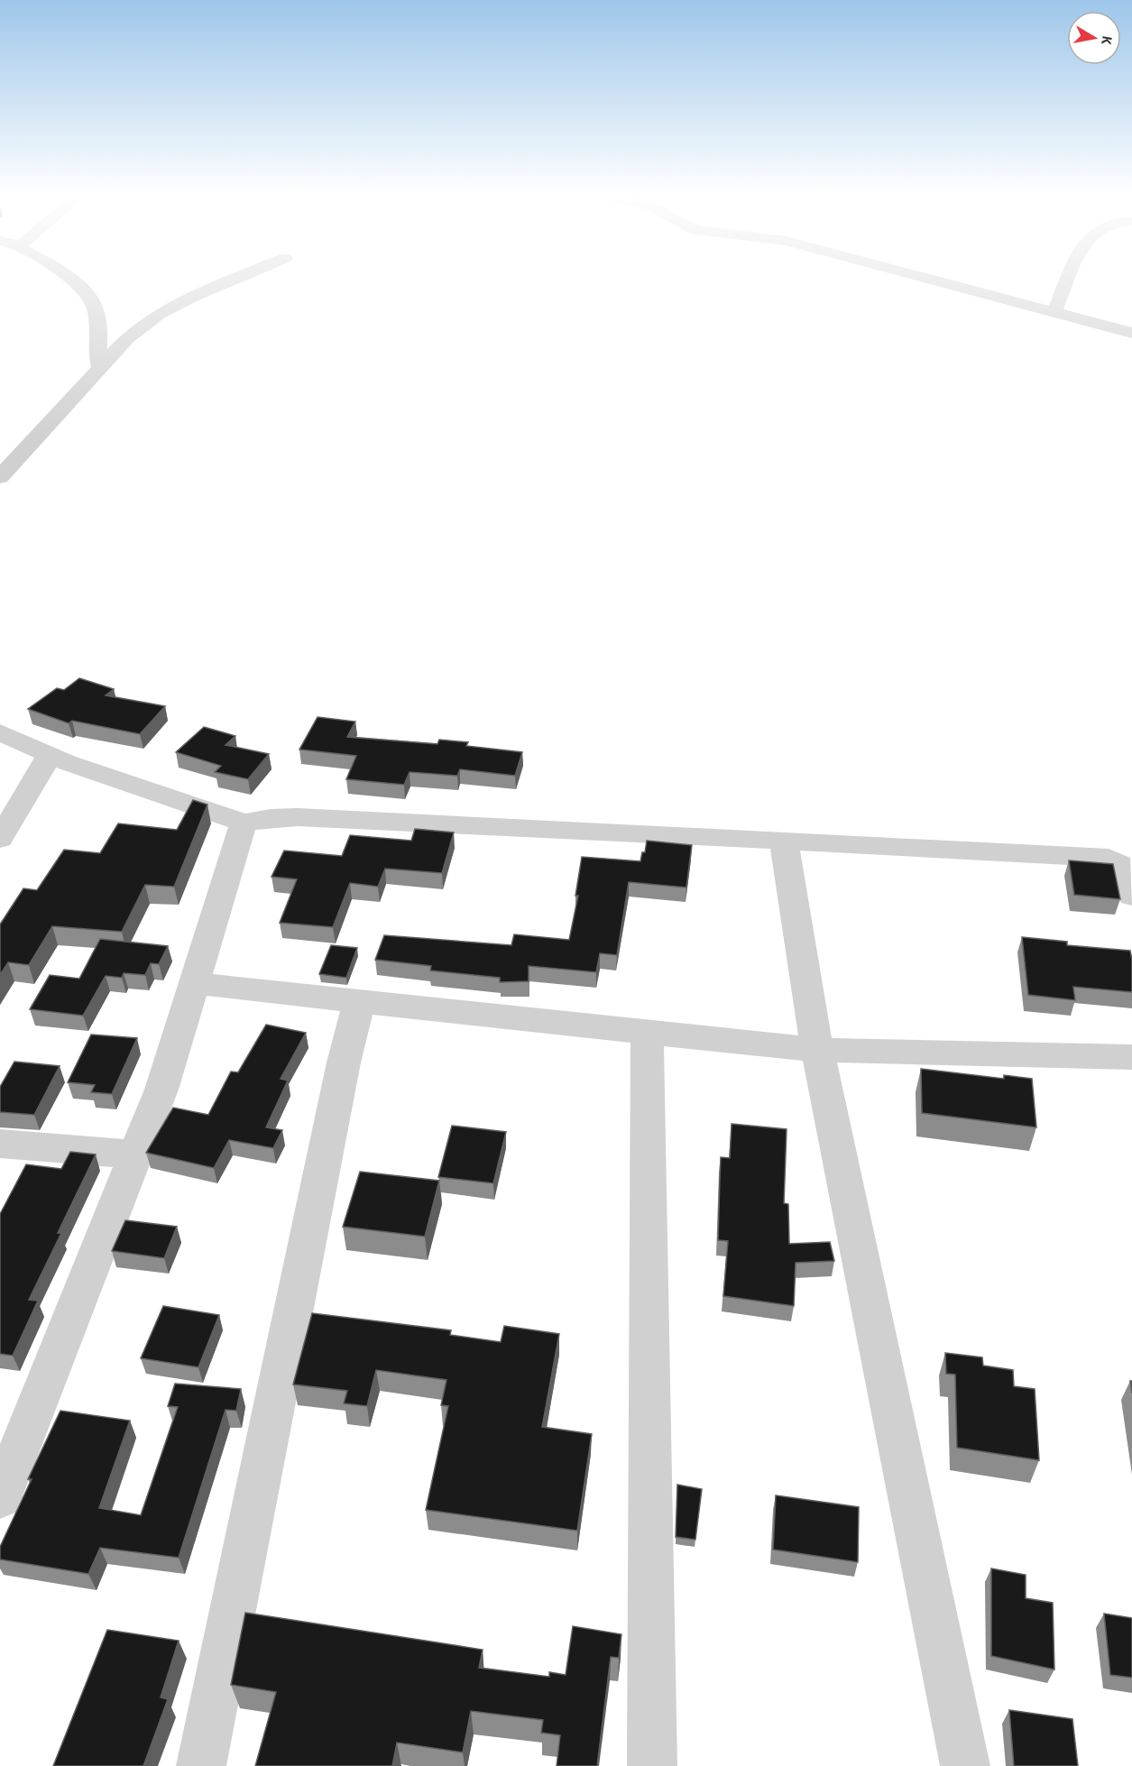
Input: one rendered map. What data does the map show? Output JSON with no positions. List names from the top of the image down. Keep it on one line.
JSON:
{"north":"right"}
